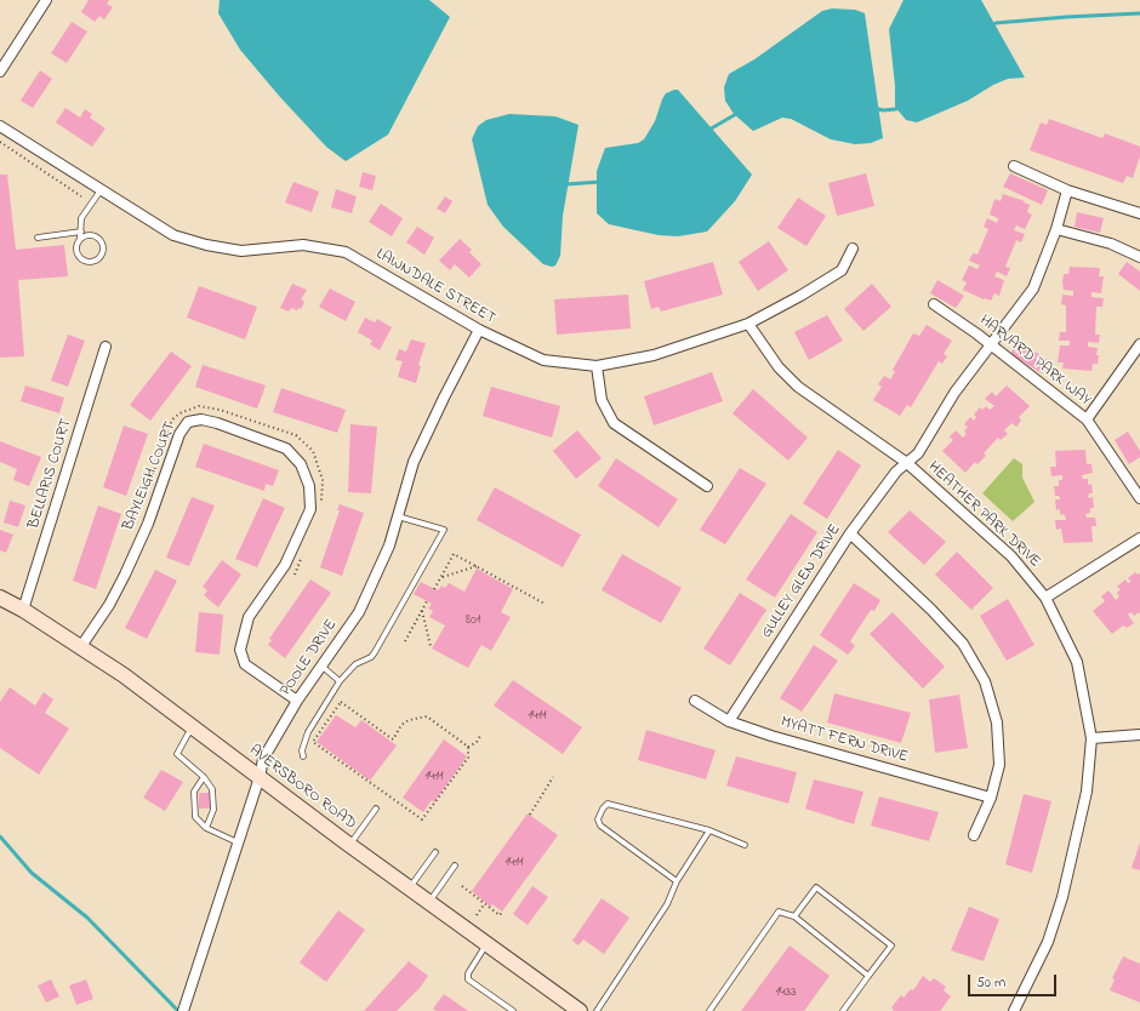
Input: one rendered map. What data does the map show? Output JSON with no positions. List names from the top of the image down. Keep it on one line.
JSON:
{"streets":{"street":["LAWNDALE STREET","HARVARD PARK WAY","BELLARIS COURT","BAYLEIGH COURT","HEATHER PARK DRIVE","GULLEY GLEN DRIVE","POOLE DRIVE","MYATT FERN DRIVE","AVERSBORO ROAD"]},"crossings":[["LAWNDALE STREET","HEATHER PARK DRIVE"],["LAWNDALE STREET","POOLE DRIVE"],["HARVARD PARK WAY","GULLEY GLEN DRIVE"],["BELLARIS COURT","AVERSBORO ROAD"],["BAYLEIGH COURT","POOLE DRIVE"],["BAYLEIGH COURT","AVERSBORO ROAD"],["HEATHER PARK DRIVE","GULLEY GLEN DRIVE"],["GULLEY GLEN DRIVE","MYATT FERN DRIVE"],["POOLE DRIVE","AVERSBORO ROAD"]],"house_numbers":["801","1411","1411","1411","1433"],"scale_bar":"50 m"}
